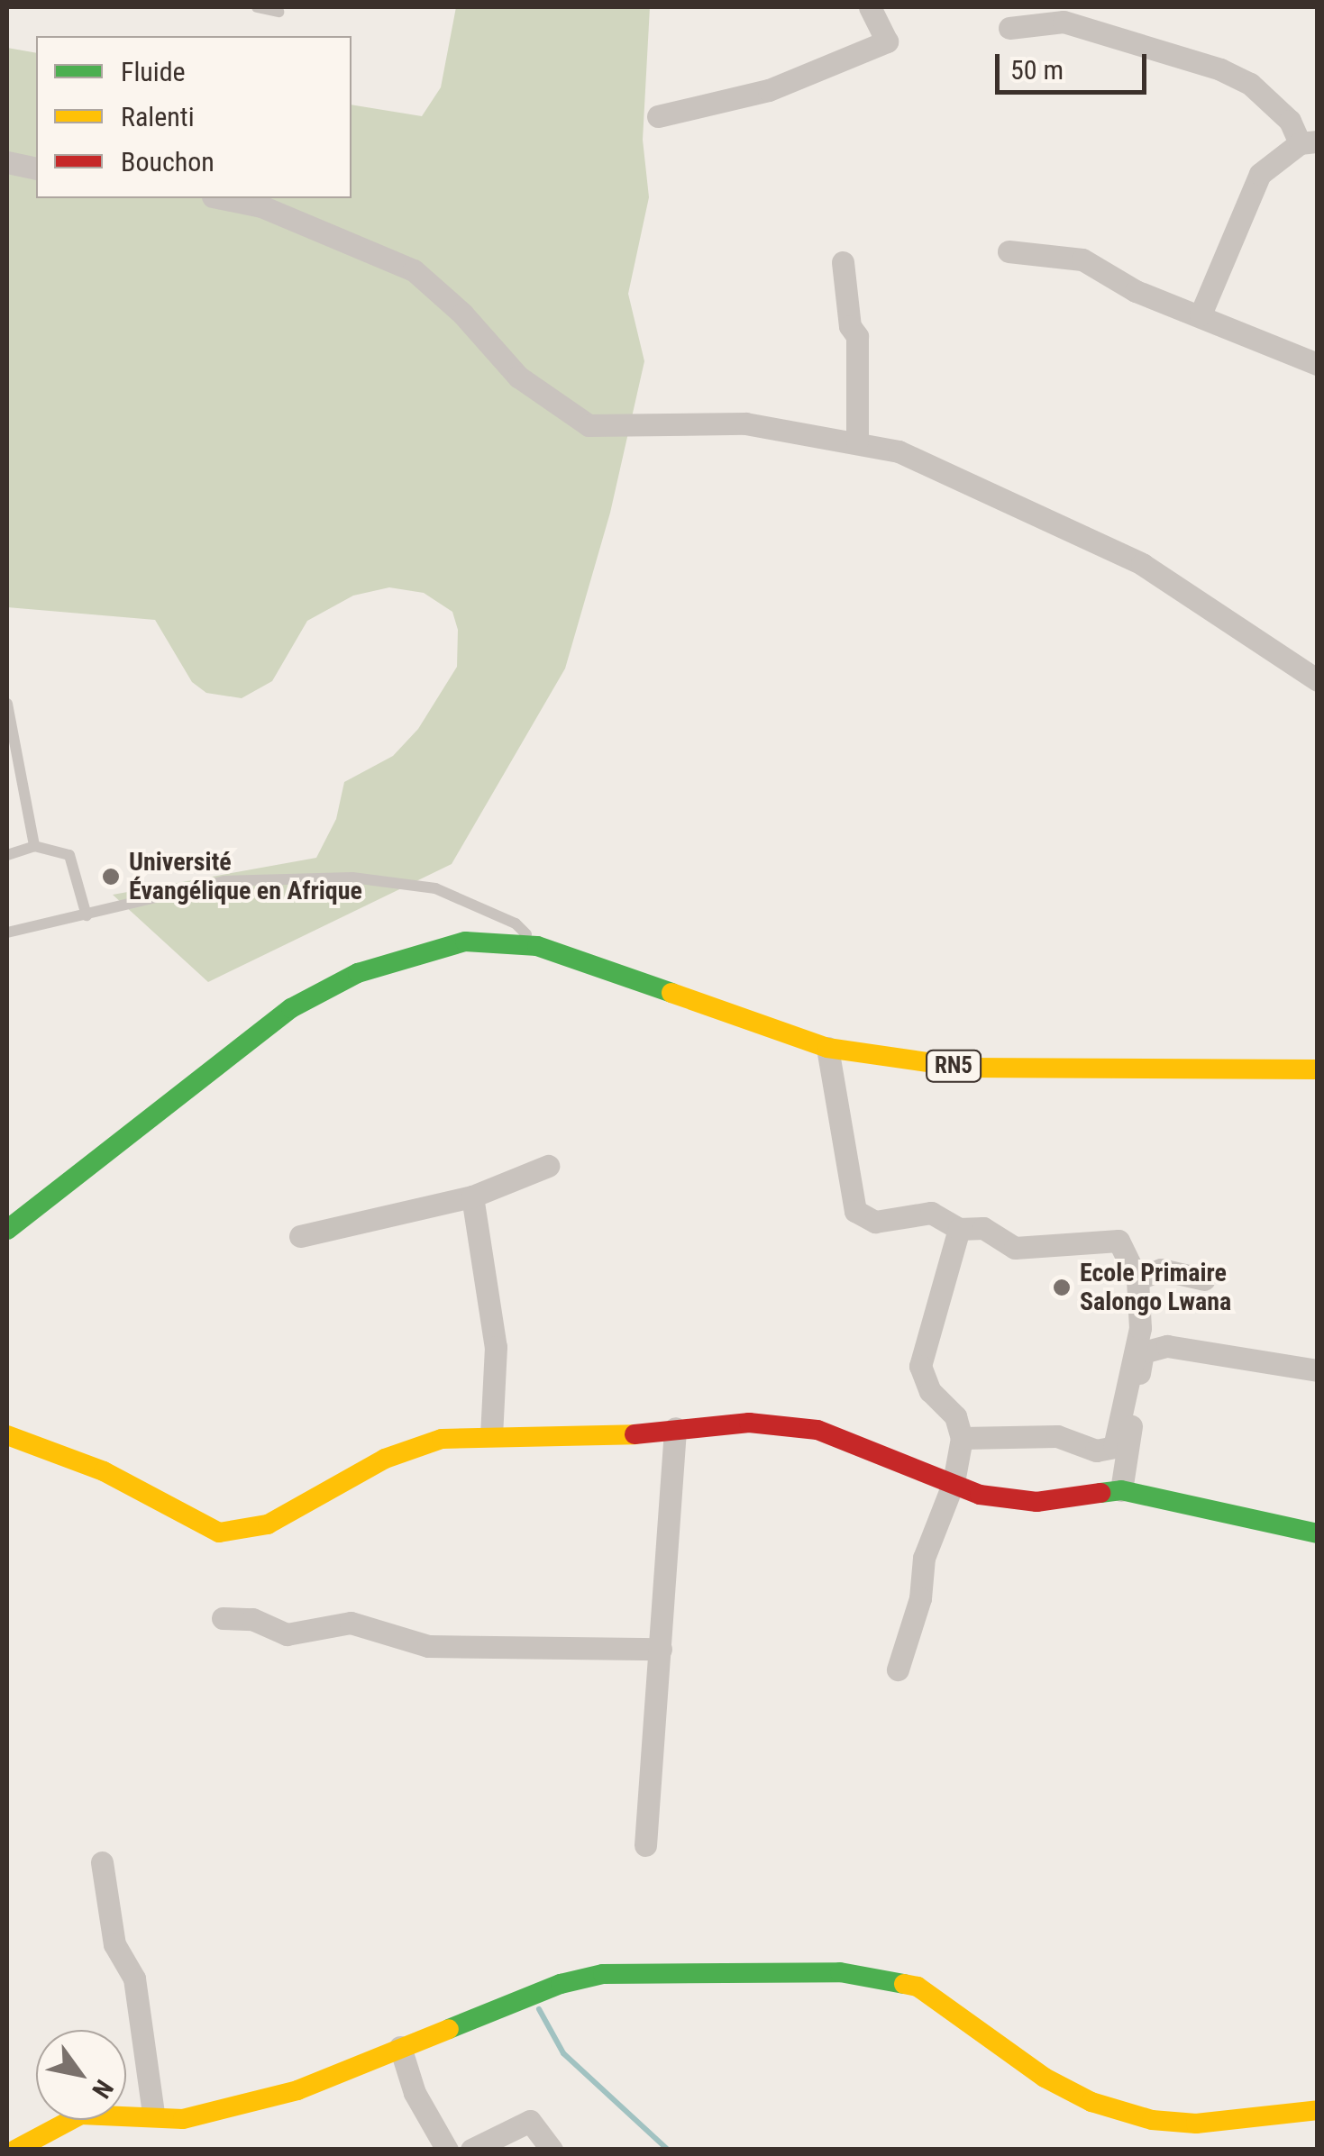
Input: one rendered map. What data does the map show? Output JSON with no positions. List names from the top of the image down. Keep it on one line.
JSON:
{"streets":{"main road":["RN5"]},"places":["Université Évangélique en Afrique","Ecole Primaire Salongo Lwana"],"legend":["Fluide","Ralenti","Bouchon"],"scale_bar":"50 m","north":"bottom right"}
